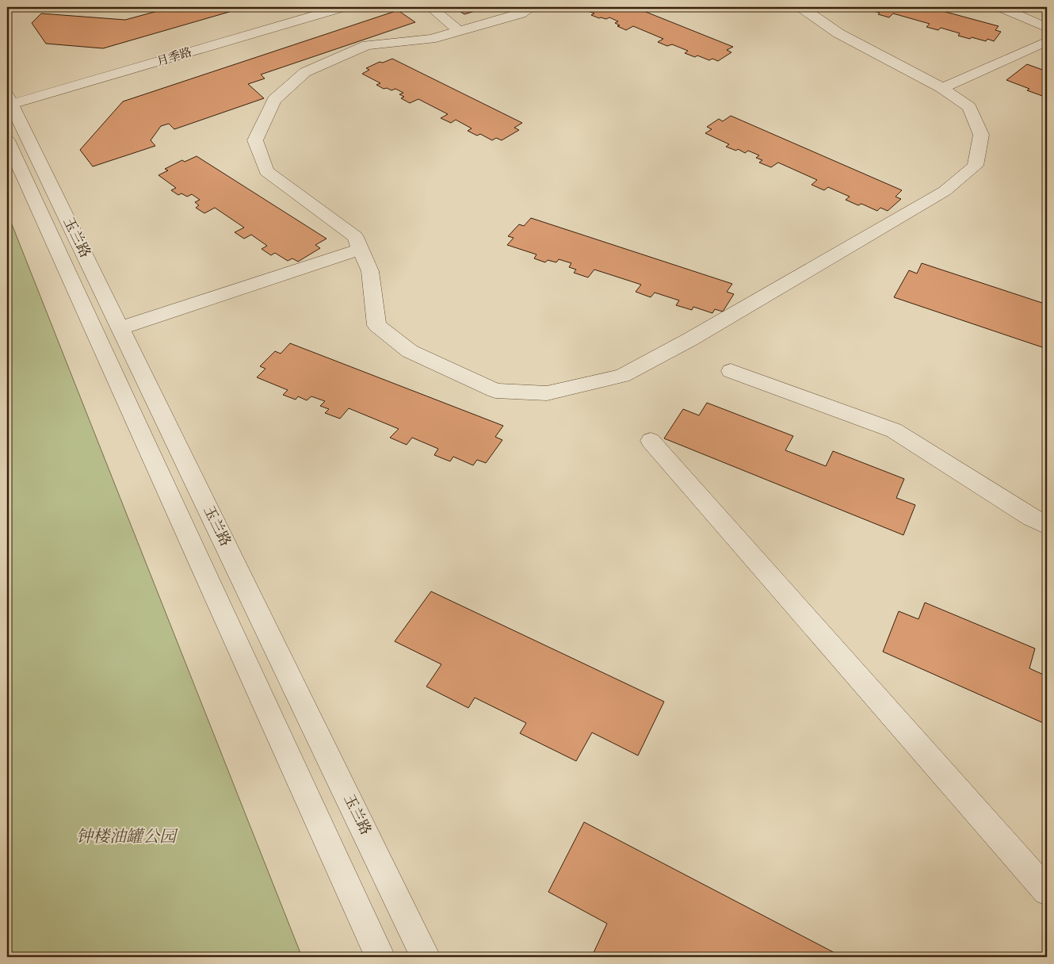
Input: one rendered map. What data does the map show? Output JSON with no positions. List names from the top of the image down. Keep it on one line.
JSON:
{"streets":{"street":["月季路","玉兰路"]},"crossings":[["月季路","玉兰路"]],"parks":["钟楼油罐公园"]}
